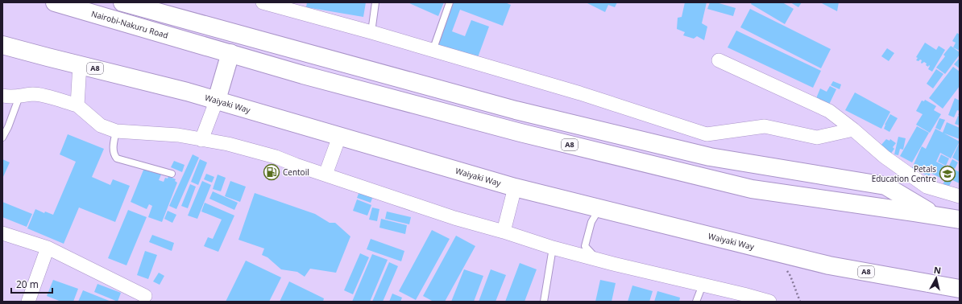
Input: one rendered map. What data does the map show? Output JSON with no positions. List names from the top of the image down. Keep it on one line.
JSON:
{"streets":{"highway":["Nairobi-Nakuru Road","A8","Waiyaki Way"]},"crossings":[["Nairobi-Nakuru Road","A8"]],"places":{"fuel station":["Centoil"],"school or university":["Petals Education Centre"]},"scale_bar":"20 m","north":"top"}
